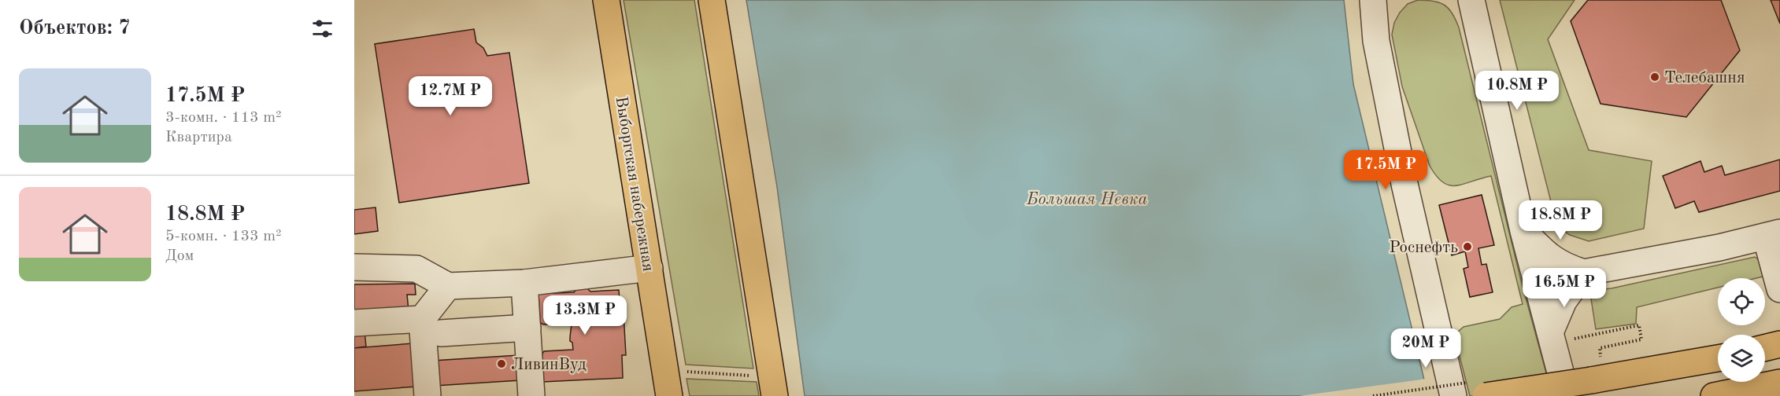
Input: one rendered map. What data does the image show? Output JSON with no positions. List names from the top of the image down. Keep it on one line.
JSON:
{"streets":{"main road":["Выборгская набережная"]},"water":["Большая Невка"],"places":["Телебашня","Роснефть","ЛивинВуд"],"page":{"heading":"Объектов: 7","list":[{"name":"17.5M ₽","note":"3-комн. · 113 m² · Квартира"},{"name":"18.8M ₽","note":"5-комн. · 133 m² · Дом"}],"price":["10.8M ₽","12.7M ₽","17.5M ₽","18.8M ₽","16.5M ₽","13.3M ₽","20M ₽"]}}
